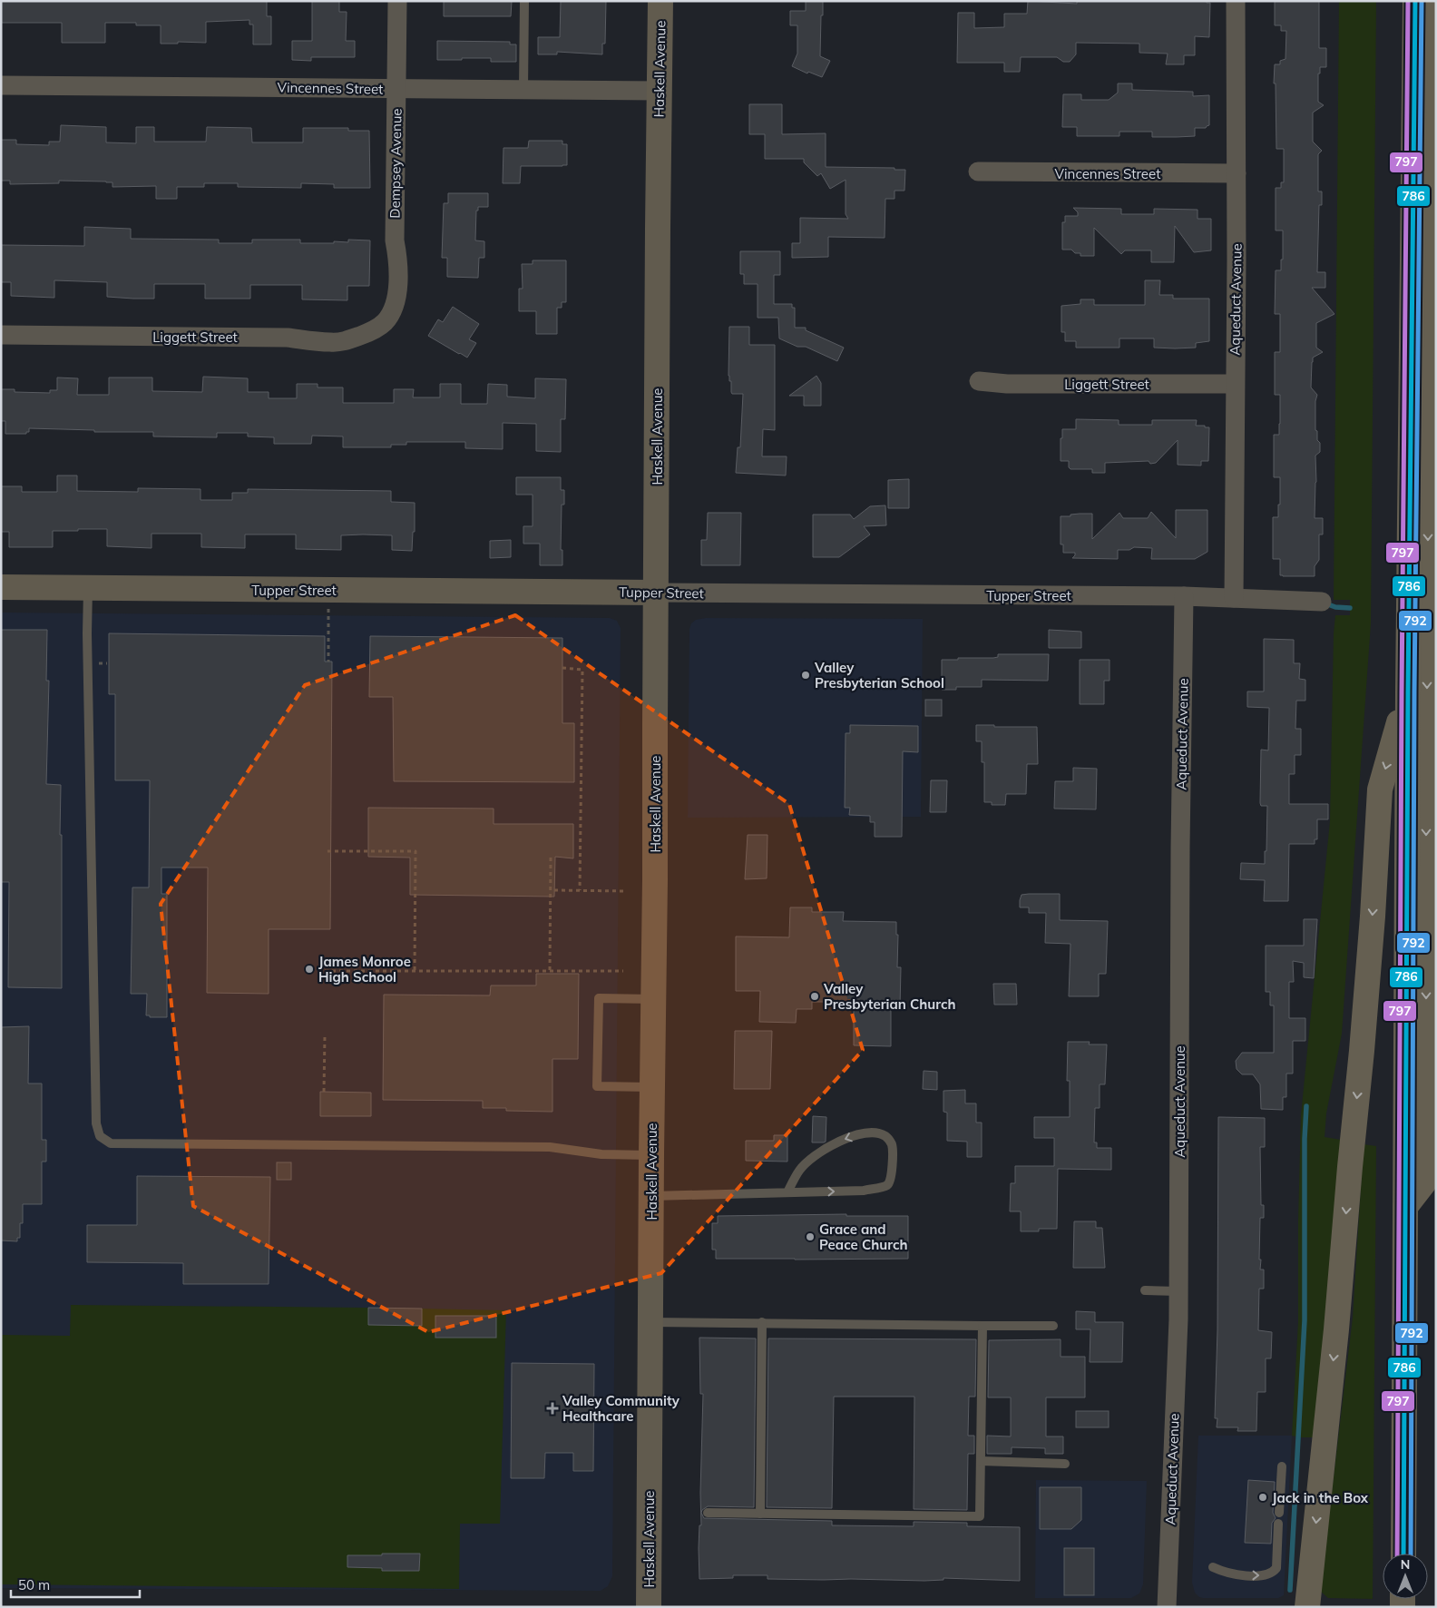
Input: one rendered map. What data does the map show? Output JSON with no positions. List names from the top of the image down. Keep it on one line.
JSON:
{"streets":{"main road":["Haskell Avenue","Tupper Street"],"street":["Vincennes Street","Dempsey Avenue","Aqueduct Avenue","Liggett Street"]},"crossings":[["Haskell Avenue","Vincennes Street"],["Haskell Avenue","Tupper Street"],["Vincennes Street","Dempsey Avenue"],["Vincennes Street","Aqueduct Avenue"],["Dempsey Avenue","Liggett Street"],["Aqueduct Avenue","Liggett Street"],["Aqueduct Avenue","Tupper Street"]],"places":{"other":["Valley Presbyterian School","James Monroe High School","Valley Presbyterian Church","Grace and Peace Church","Jack in the Box"],"health":["Valley Community Healthcare"]},"lines":["transit line 786","transit line 792","transit line 797"],"scale_bar":"50 m","north":"top"}
